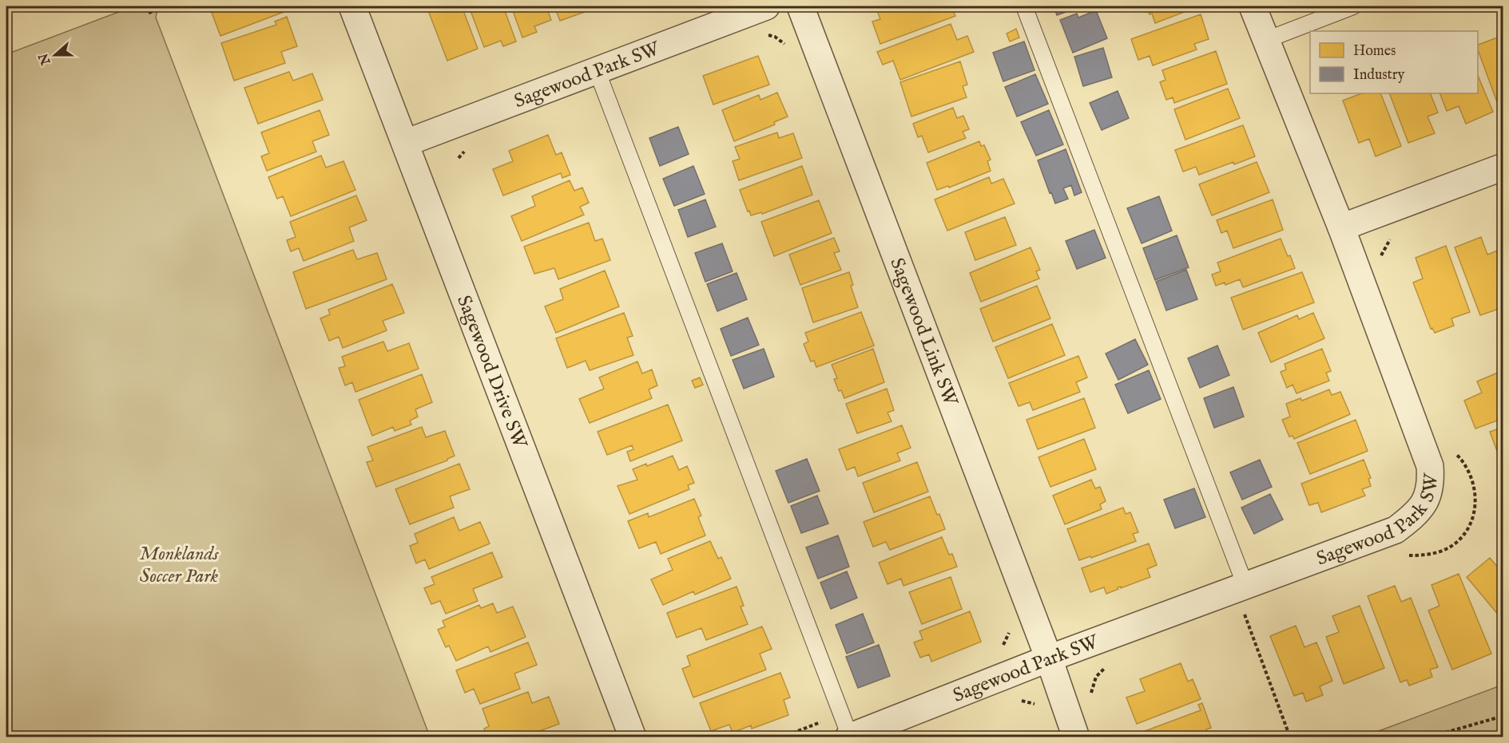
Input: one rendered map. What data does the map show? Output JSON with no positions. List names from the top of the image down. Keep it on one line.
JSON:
{"streets":{"street":["Sagewood Park SW","Sagewood Link SW","Sagewood Drive SW"]},"crossings":[["Sagewood Park SW","Sagewood Link SW"],["Sagewood Park SW","Sagewood Drive SW"]],"parks":["Monklands Soccer Park"],"legend":["Homes","Industry"],"north":"left"}
